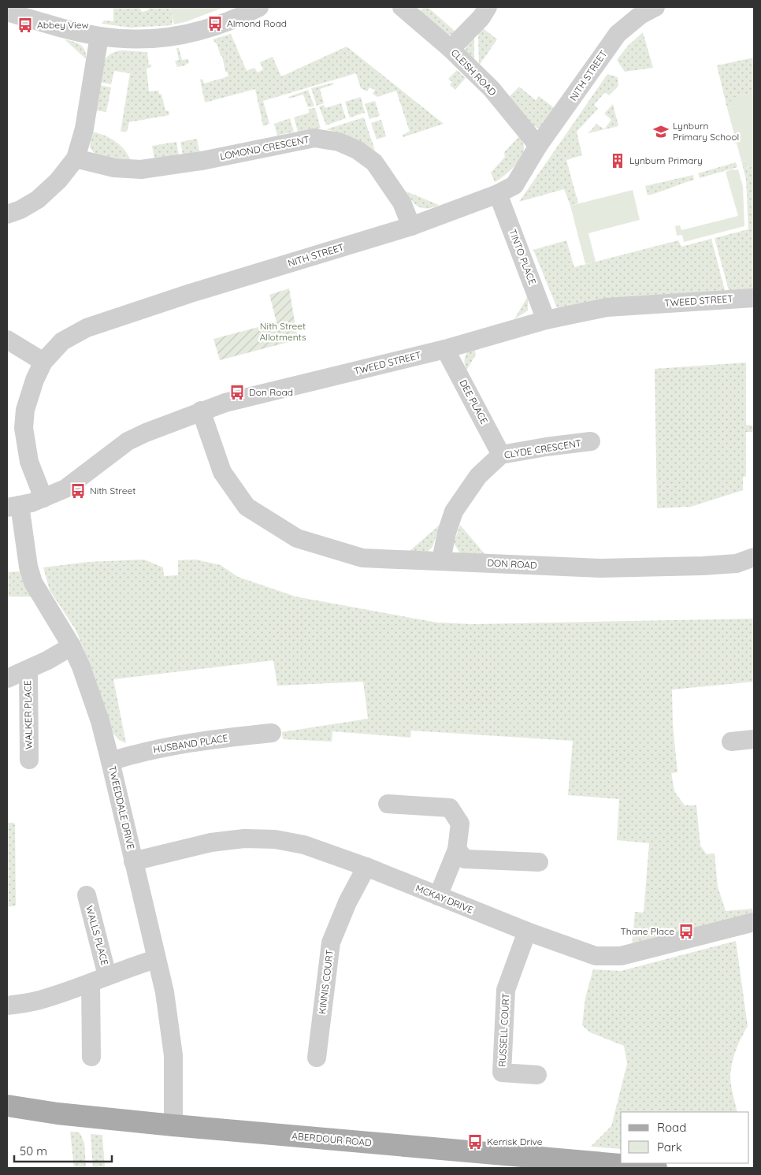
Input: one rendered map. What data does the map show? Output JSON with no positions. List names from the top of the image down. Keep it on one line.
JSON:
{"streets":{"main road":["ABERDOUR ROAD"],"street":["CLEISH ROAD","NITH STREET","LOMOND CRESCENT","TINTO PLACE","TWEED STREET","DEE PLACE","CLYDE CRESCENT","DON ROAD","WALKER PLACE","HUSBAND PLACE","TWEEDDALE DRIVE","MCKAY DRIVE","WALLS PLACE","KINNIS COURT","RUSSELL COURT"]},"crossings":[["CLEISH ROAD","NITH STREET"],["NITH STREET","LOMOND CRESCENT"],["NITH STREET","TINTO PLACE"],["NITH STREET","TWEED STREET"],["TINTO PLACE","TWEED STREET"],["TWEED STREET","DEE PLACE"],["TWEED STREET","DON ROAD"],["TWEED STREET","TWEEDDALE DRIVE"],["DEE PLACE","CLYDE CRESCENT"],["CLYDE CRESCENT","DON ROAD"],["HUSBAND PLACE","TWEEDDALE DRIVE"],["TWEEDDALE DRIVE","MCKAY DRIVE"],["TWEEDDALE DRIVE","WALLS PLACE"],["TWEEDDALE DRIVE","ABERDOUR ROAD"],["MCKAY DRIVE","KINNIS COURT"],["MCKAY DRIVE","RUSSELL COURT"]],"parks":["Nith Street Allotments"],"places":{"bus stop":["Almond Road","Abbey View","Don Road","Nith Street","Thane Place","Kerrisk Drive"],"school or university":["Lynburn Primary School"],"building":["Lynburn Primary"]},"legend":["Road","Park"],"scale_bar":"50 m"}
